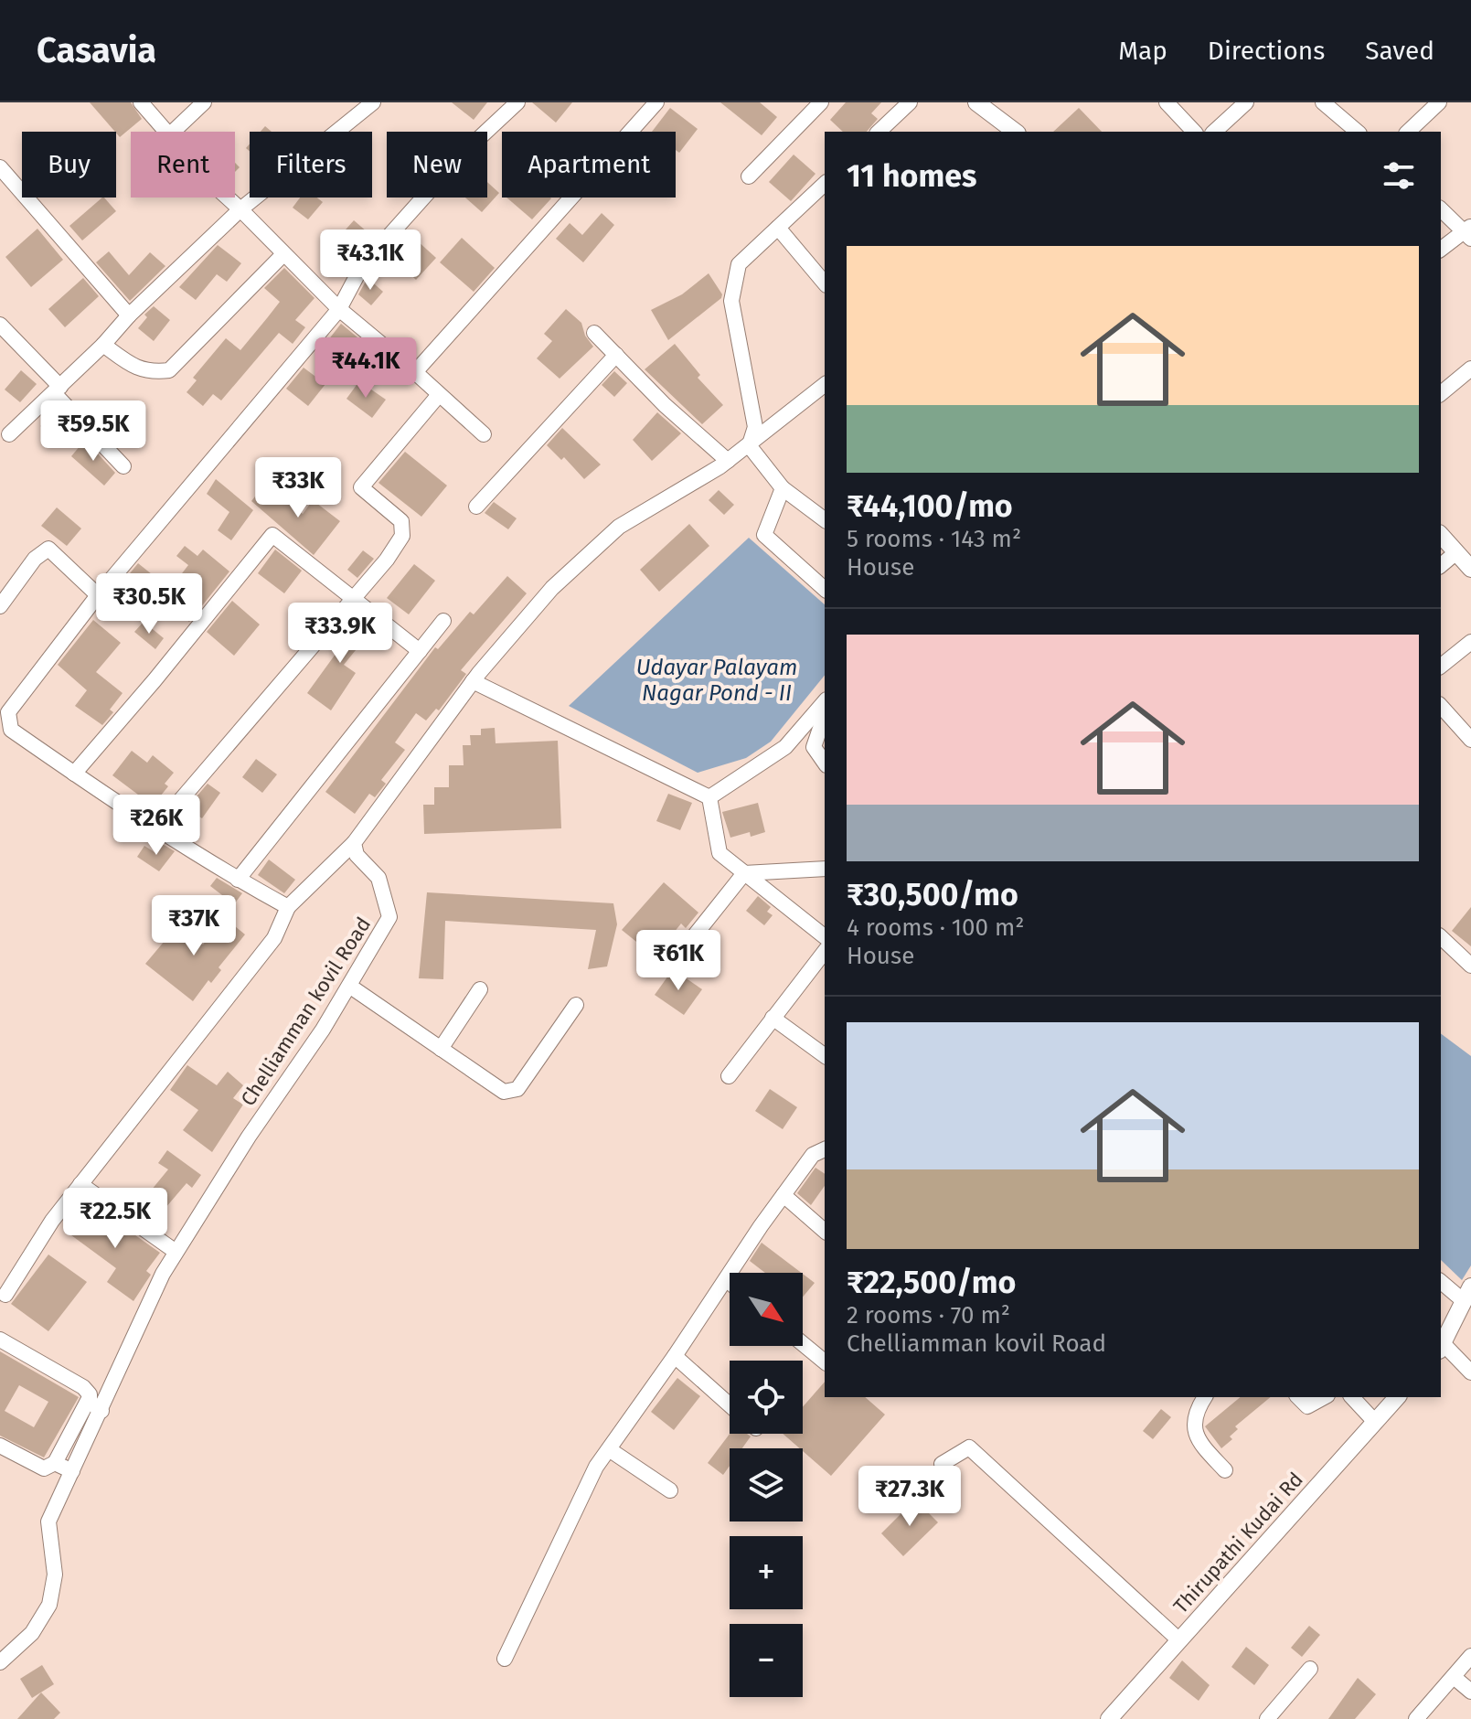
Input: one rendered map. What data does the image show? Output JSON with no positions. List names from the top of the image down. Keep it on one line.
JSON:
{"streets":{"street":["Chelliamman kovil Road","Thirupathi Kudai Rd"]},"water":["Udayar Palayam Nagar Pond - II"],"north":"bottom right","page":{"header":"Casavia","nav":["Map","Directions","Saved"],"chip":["Buy","Rent","Filters","New","Apartment"],"heading":"11 homes","list":[{"name":"₹44,100/mo","note":"5 rooms · 143 m² · House"},{"name":"₹30,500/mo","note":"4 rooms · 100 m² · House"},{"name":"₹22,500/mo","note":"2 rooms · 70 m² · Chelliamman kovil Road"}],"price":["₹43.1K","₹44.1K","₹59.5K","₹33K","₹30.5K","₹33.9K","₹26K","₹37K","₹61K","₹22.5K","₹27.3K"],"map_buttons":["+","−"]}}
